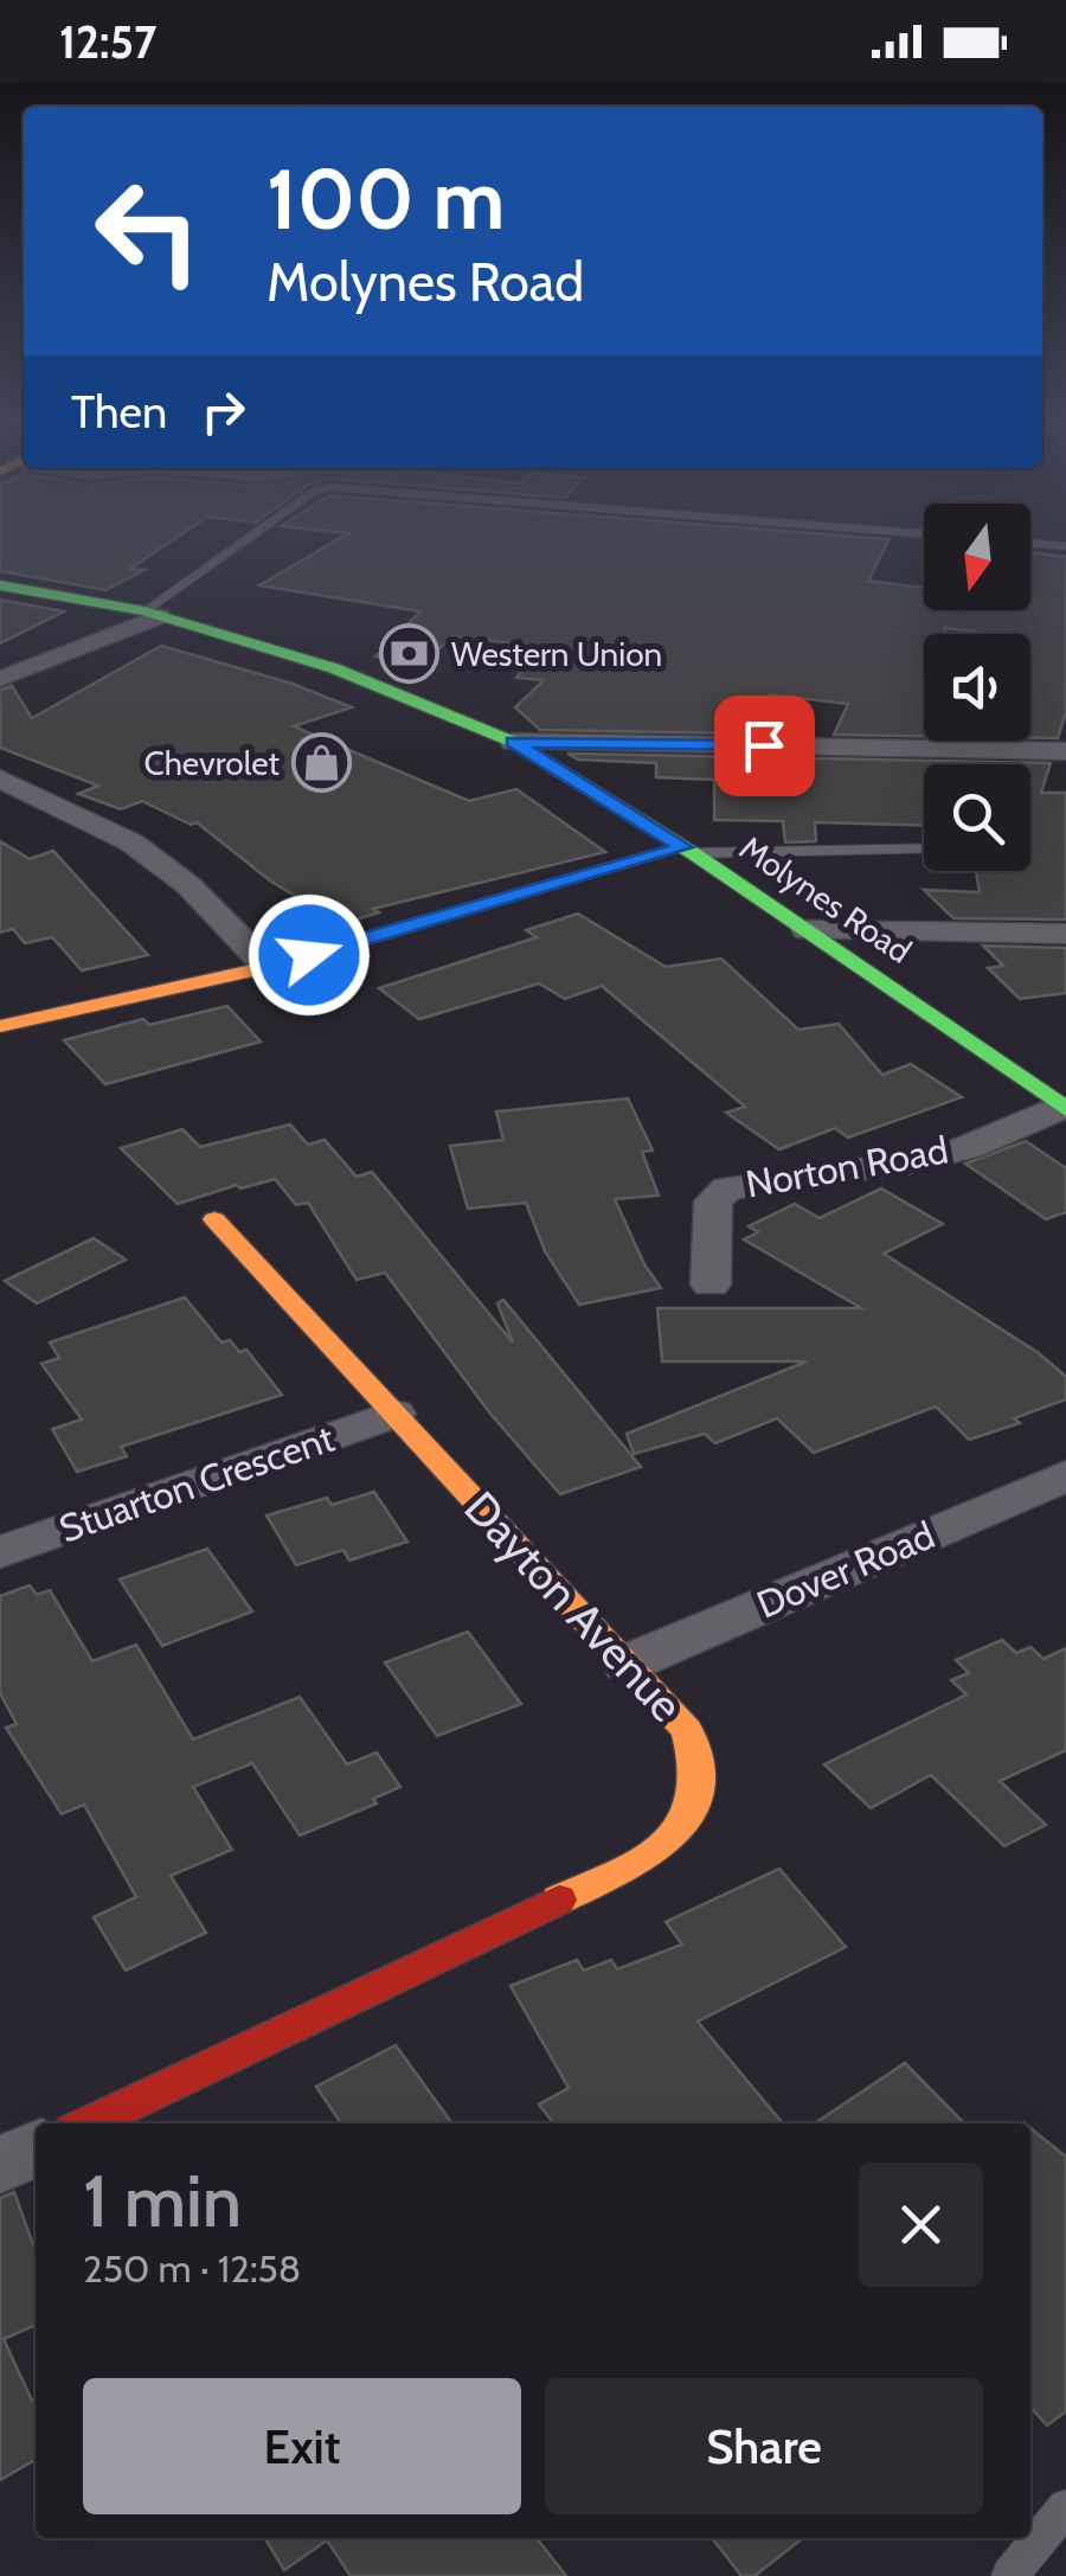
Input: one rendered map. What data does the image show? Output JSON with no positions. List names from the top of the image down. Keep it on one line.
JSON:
{"streets":{"street":["Molynes Road","Norton Road","Stuarton Crescent","Dover Road","Dayton Avenue"]},"crossings":[["Molynes Road","Norton Road"],["Stuarton Crescent","Dayton Avenue"],["Dover Road","Dayton Avenue"]],"places":{"bank":["Western Union"],"shop":["Chevrolet"]},"north":"bottom","page":{"status":"12:57","turn":["100 m","Molynes Road"],"then":"Then","heading":["1 min","250 m · 12:58"],"buttons":["Exit","Share"]}}
